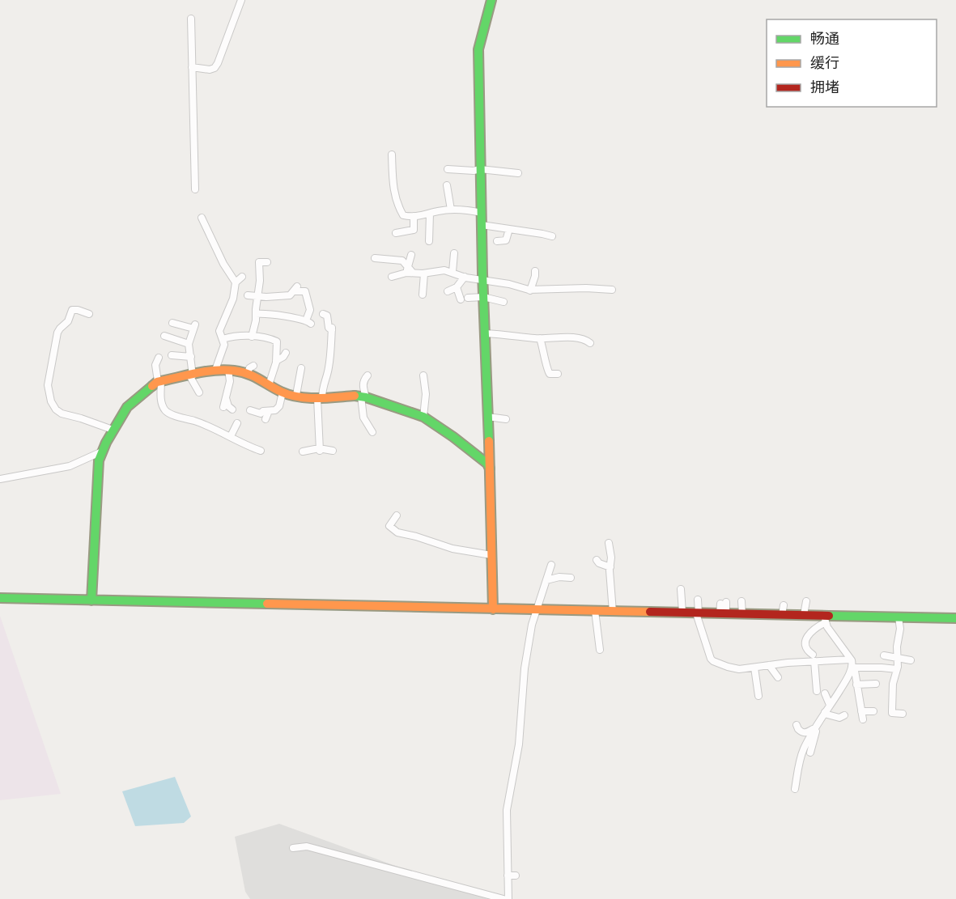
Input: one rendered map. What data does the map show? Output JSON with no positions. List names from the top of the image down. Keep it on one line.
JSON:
{"legend":["畅通","缓行","拥堵"]}
